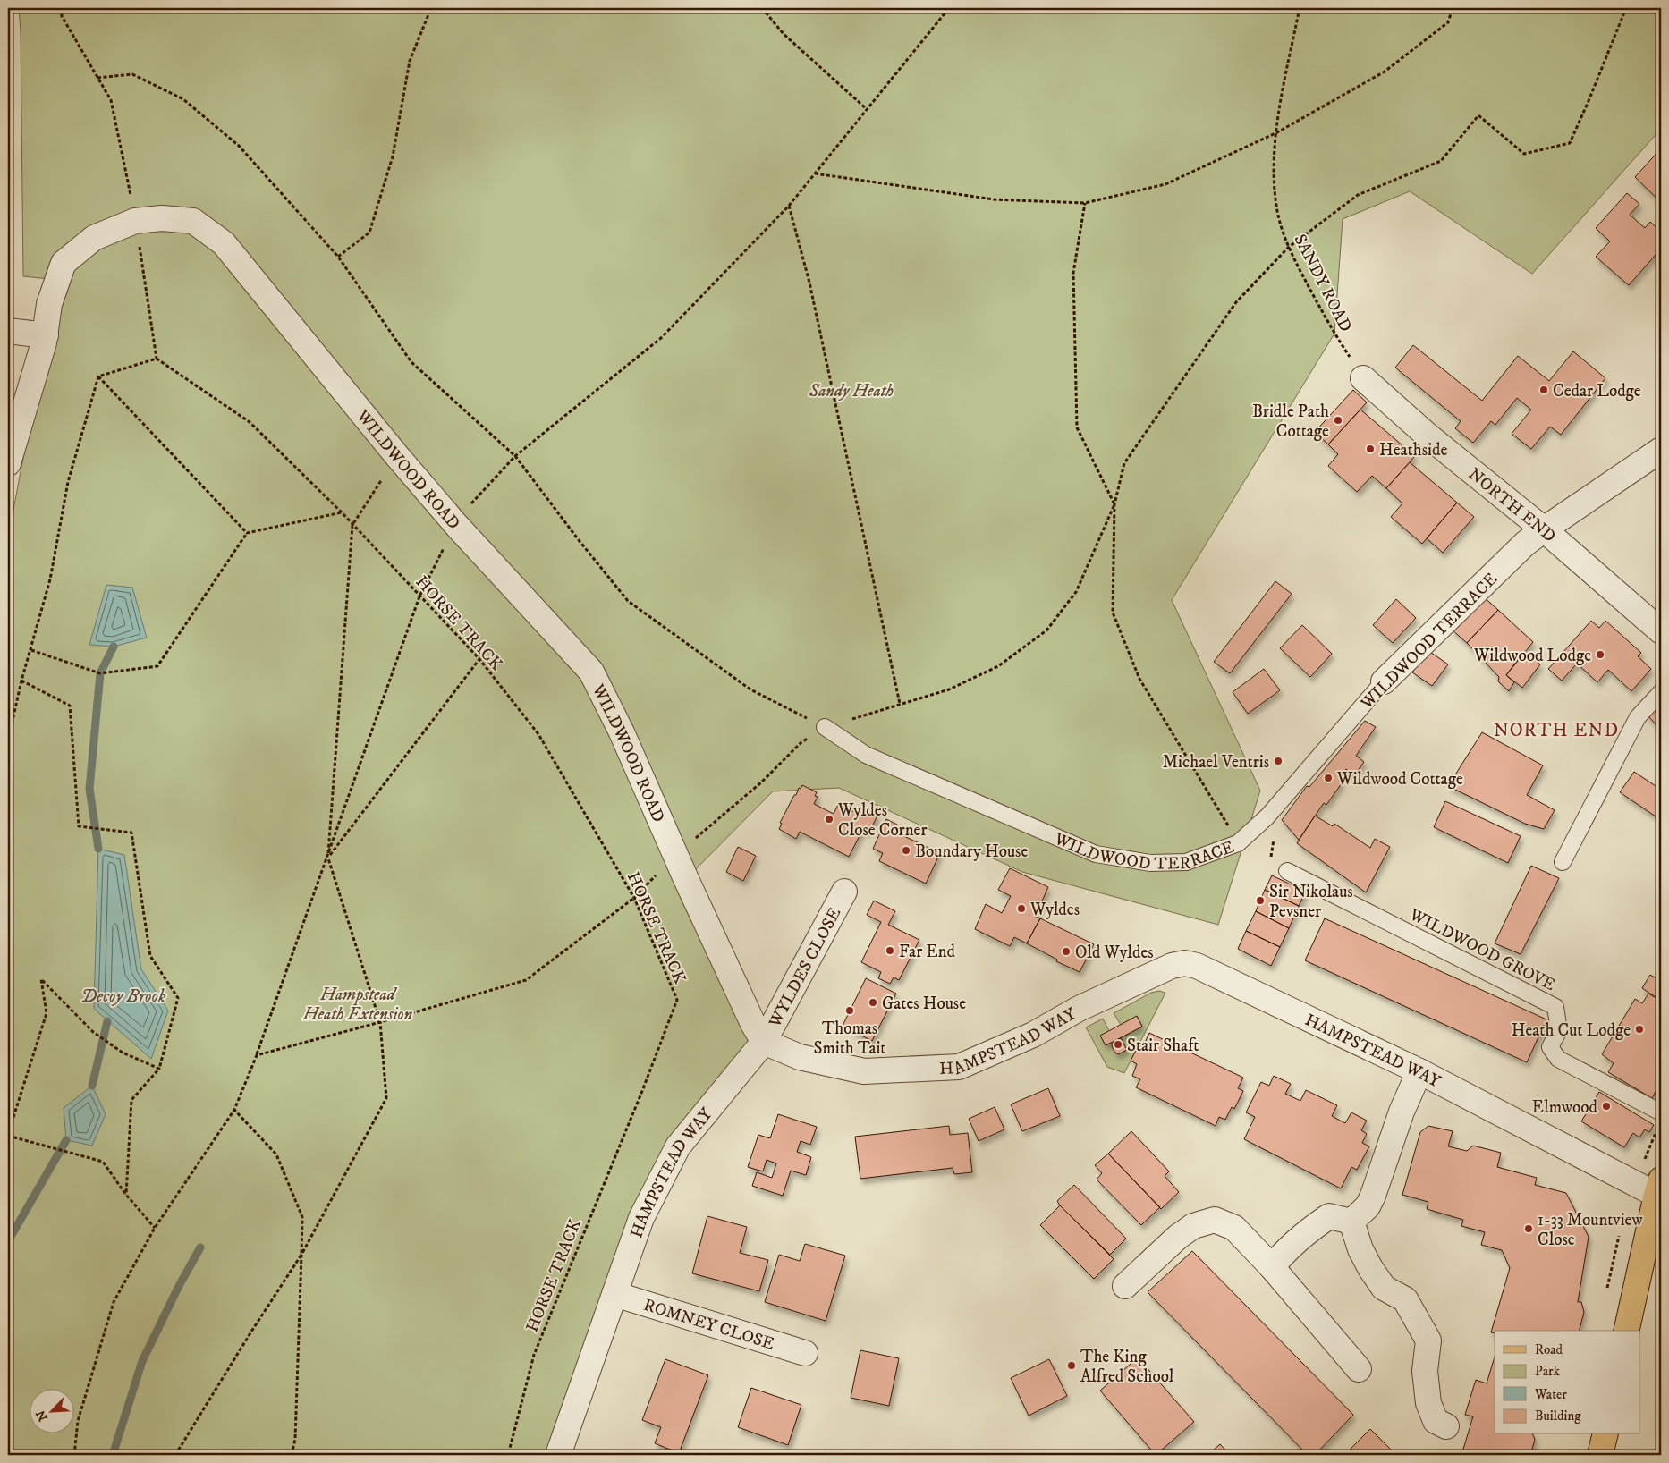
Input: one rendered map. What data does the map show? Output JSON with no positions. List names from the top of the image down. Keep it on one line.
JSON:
{"streets":{"street":["WILDWOOD ROAD","NORTH END","WILDWOOD TERRACE","WYLDES CLOSE","HAMPSTEAD WAY","ROMNEY CLOSE"],"lane":["WILDWOOD GROVE"],"path":["SANDY ROAD","HORSE TRACK"]},"crossings":[["SANDY ROAD","NORTH END"],["WILDWOOD ROAD","WYLDES CLOSE"],["WILDWOOD ROAD","HAMPSTEAD WAY"],["NORTH END","WILDWOOD TERRACE"],["WYLDES CLOSE","HAMPSTEAD WAY"],["HAMPSTEAD WAY","ROMNEY CLOSE"]],"districts":["NORTH END"],"water":["Decoy Brook"],"parks":["Sandy Heath","Hampstead Heath Extension"],"places":["Cedar Lodge","Bridle Path Cottage","Heathside","Wildwood Lodge","Michael Ventris","Wildwood Cottage","Wyldes Close Corner","Boundary House","Sir Nikolaus Pevsner","Wyldes","Far End","Old Wyldes","Gates House","Thomas Smith Tait","Heath Cut Lodge","Stair Shaft","Elmwood","1-33 Mountview Close","The King Alfred School"],"legend":["Road","Park","Water","Building"],"north":"bottom left"}
